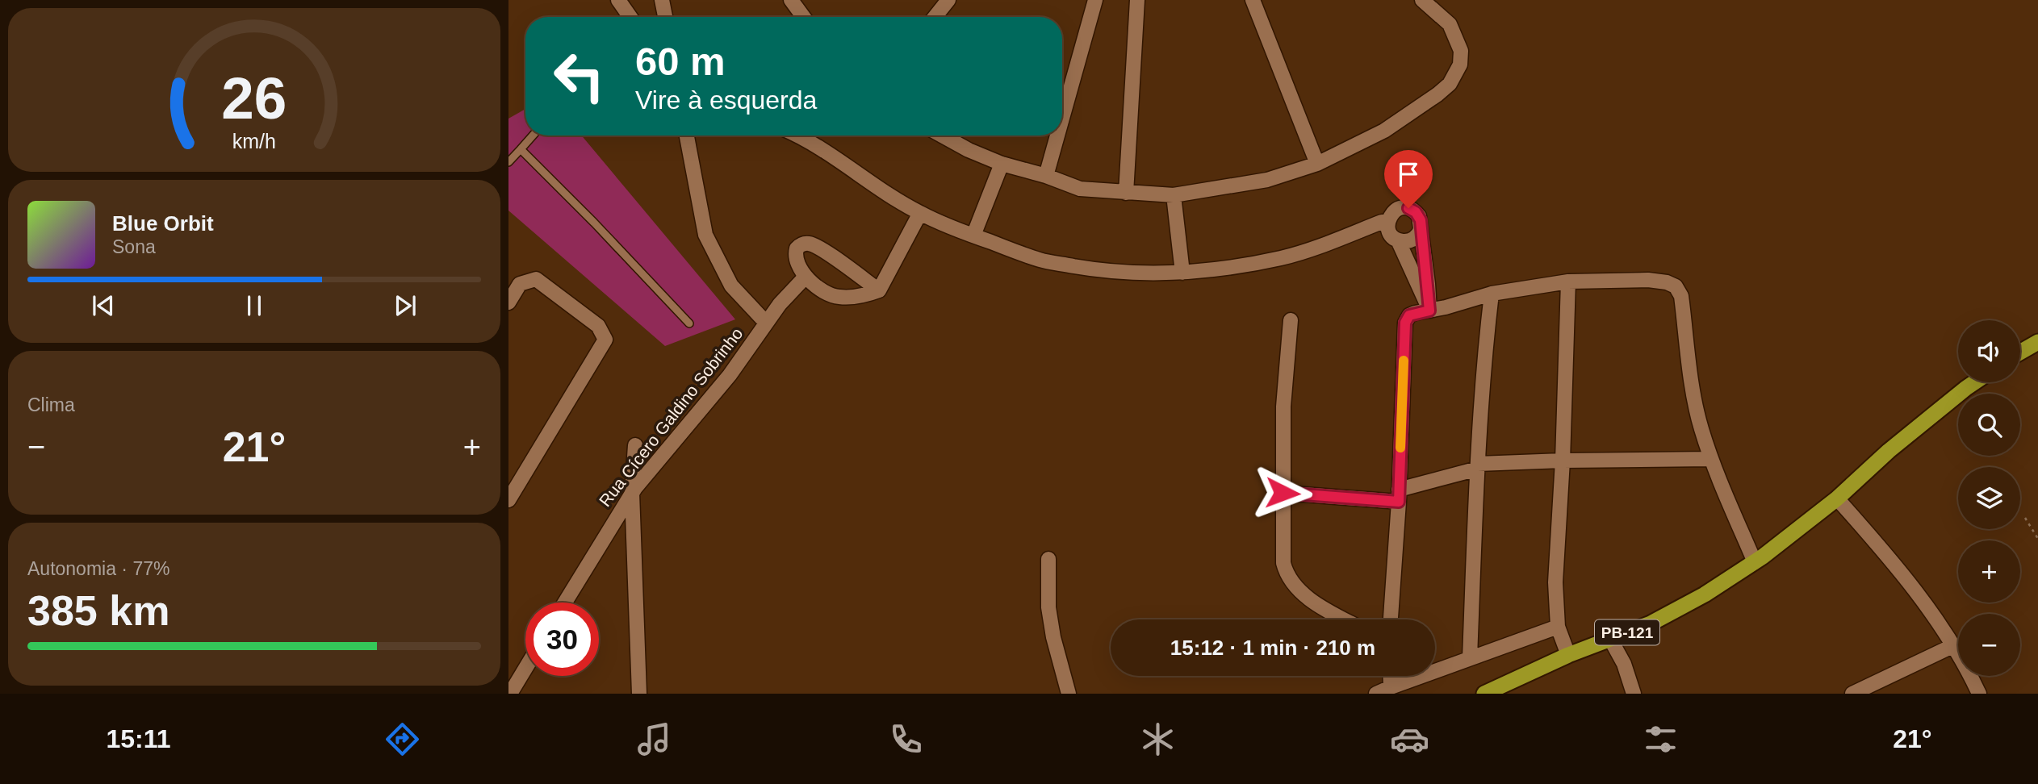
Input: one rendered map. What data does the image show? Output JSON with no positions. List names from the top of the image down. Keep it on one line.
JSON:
{"streets":{"main road":["PB-121"],"street":["Rua Cícero Galdino Sobrinho"]},"page":{"turn":["60 m","Vire à esquerda"],"song":["Blue Orbit","Sona"],"map_buttons":["+","−"],"tile":["Clima",["Autonomia · 77%","385 km"]],"heat":["−","21°","+"],"limit":"30","trip":"15:12 · 1 min · 210 m","tabs":["15:11","21°"],"gauge":["26","km/h"]}}
